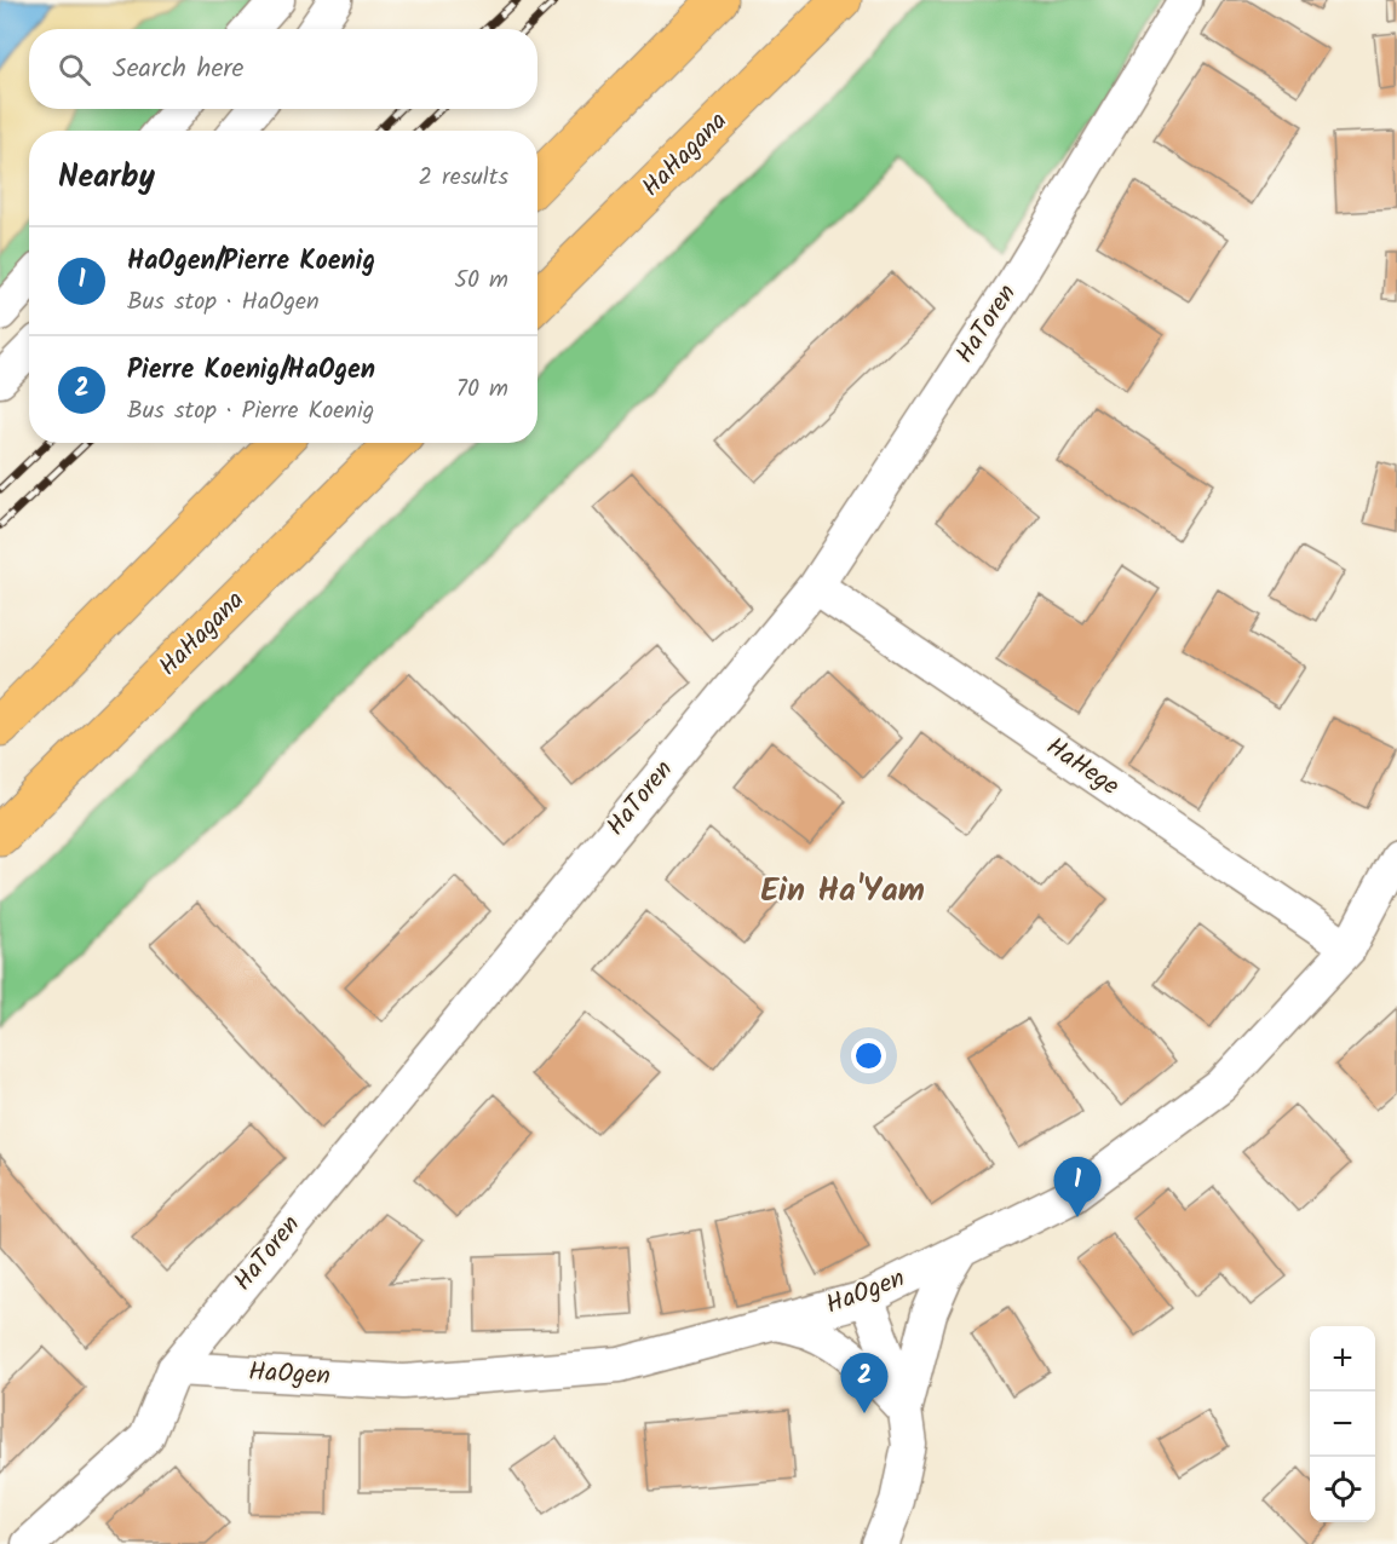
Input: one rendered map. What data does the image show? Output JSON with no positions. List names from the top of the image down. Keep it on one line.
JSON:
{"streets":{"highway":["HaHagana"],"street":["HaToren","HaHege","HaOgen"]},"crossings":[["HaToren","HaHege"],["HaToren","HaOgen"],["HaHege","HaOgen"]],"districts":["Ein Ha'Yam"],"page":{"search":"Search here","heading":["Nearby","2 results"],"list":[{"mark":"1","name":"HaOgen/Pierre Koenig","note":"Bus stop · HaOgen","value":"50 m"},{"mark":"2","name":"Pierre Koenig/HaOgen","note":"Bus stop · Pierre Koenig","value":"70 m"}],"pins":["1","2"],"map_buttons":["+","−"]}}
